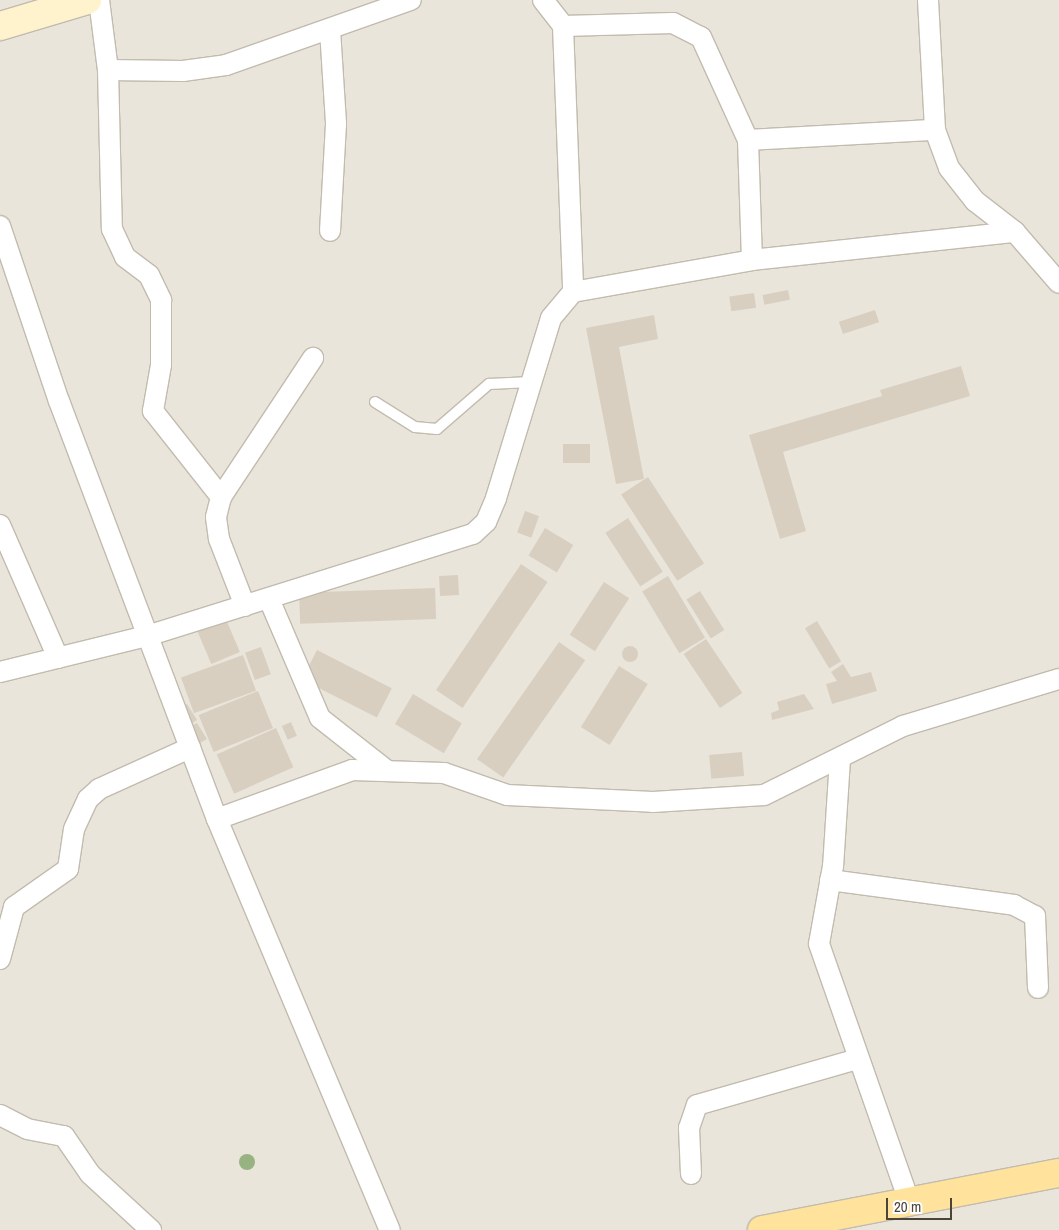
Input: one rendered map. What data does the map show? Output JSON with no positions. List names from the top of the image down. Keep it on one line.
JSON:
{"scale_bar":"20 m"}
